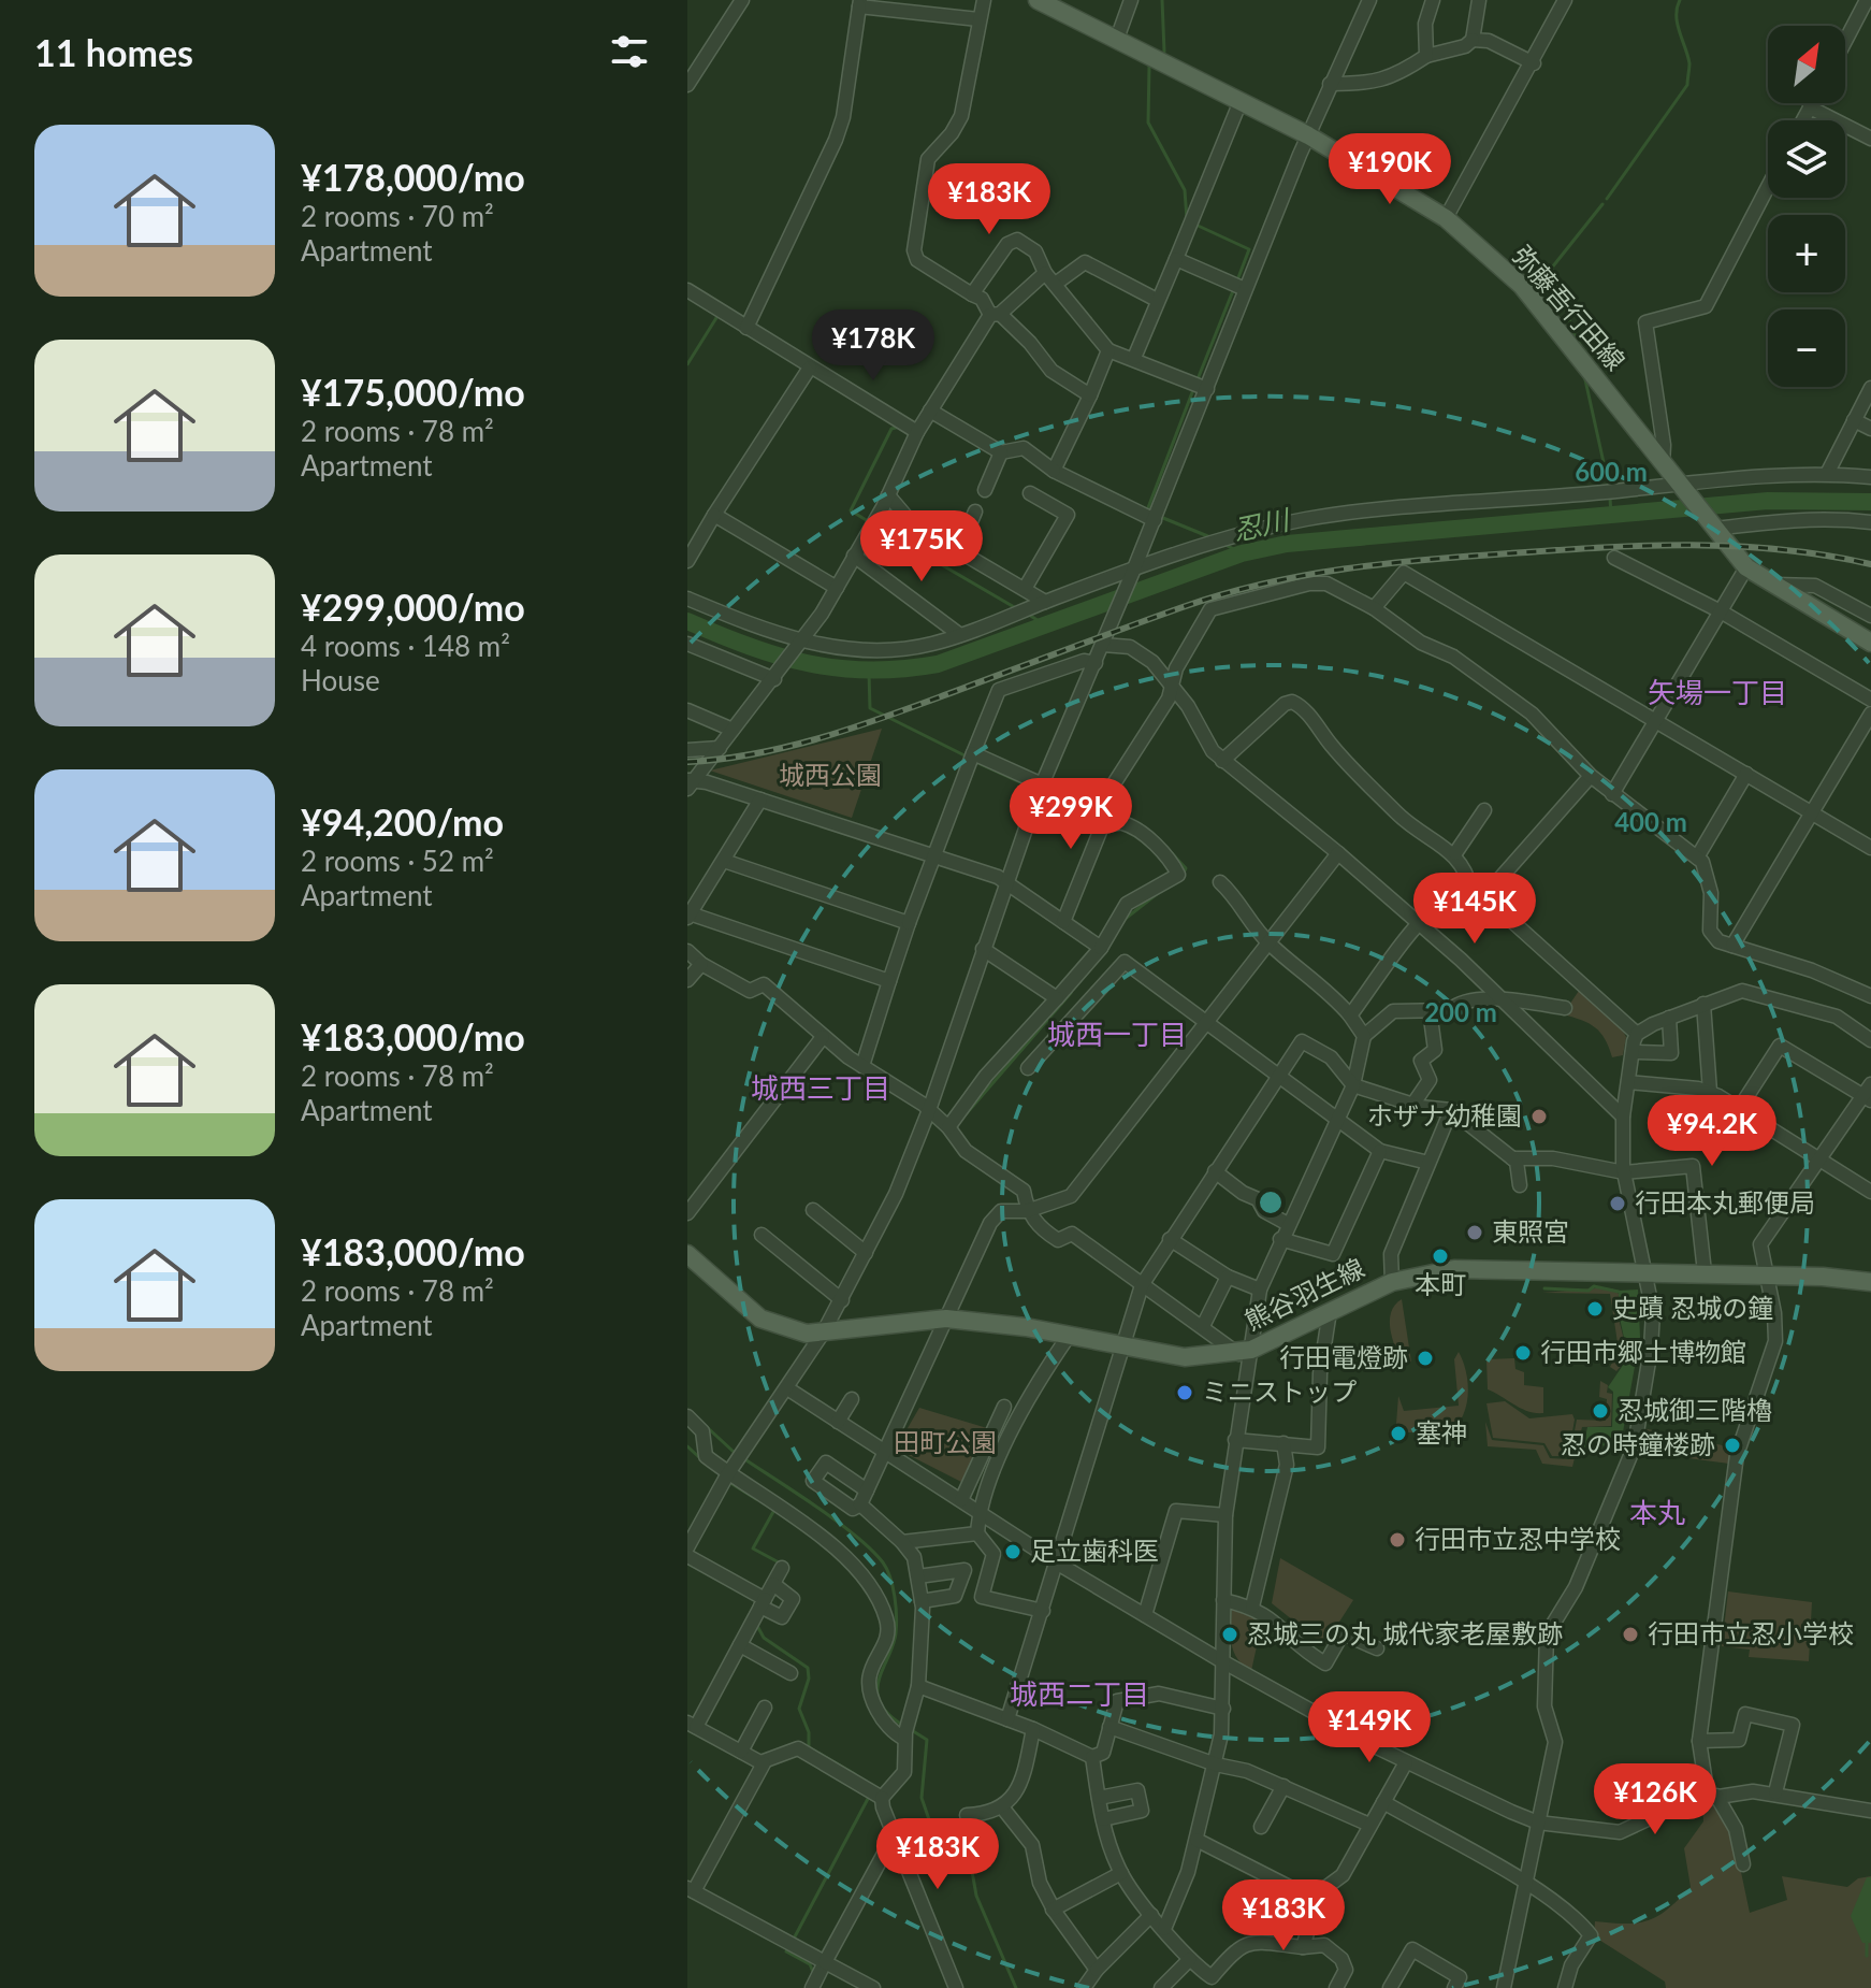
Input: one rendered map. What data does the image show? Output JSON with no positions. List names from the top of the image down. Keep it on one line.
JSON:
{"streets":{"main road":["弥藤吾行田線","熊谷羽生線"]},"districts":["矢場一丁目","城西一丁目","城西三丁目","本丸","城西二丁目"],"water":["忍川"],"parks":["城西公園","田町公園"],"places":["ホザナ幼稚園","行田本丸郵便局","東照宮","本町","史蹟 忍城の鐘","行田市郷土博物館","行田電燈跡","ミニストップ","忍城御三階櫓","塞神","忍の時鐘楼跡","行田市立忍中学校","足立歯科医","忍城三の丸 城代家老屋敷跡","行田市立忍小学校"],"north":"top right","page":{"heading":"11 homes","map_buttons":["+","−"],"list":[{"name":"¥178,000/mo","note":"2 rooms · 70 m² · Apartment"},{"name":"¥175,000/mo","note":"2 rooms · 78 m² · Apartment"},{"name":"¥299,000/mo","note":"4 rooms · 148 m² · House"},{"name":"¥94,200/mo","note":"2 rooms · 52 m² · Apartment"},{"name":"¥183,000/mo","note":"2 rooms · 78 m² · Apartment"},{"name":"¥183,000/mo","note":"2 rooms · 78 m² · Apartment"}],"price":["¥190K","¥183K","¥178K","¥175K","¥299K","¥145K","¥94.2K","¥149K","¥126K","¥183K","¥183K"]},"rings":["600 m","400 m","200 m"]}
